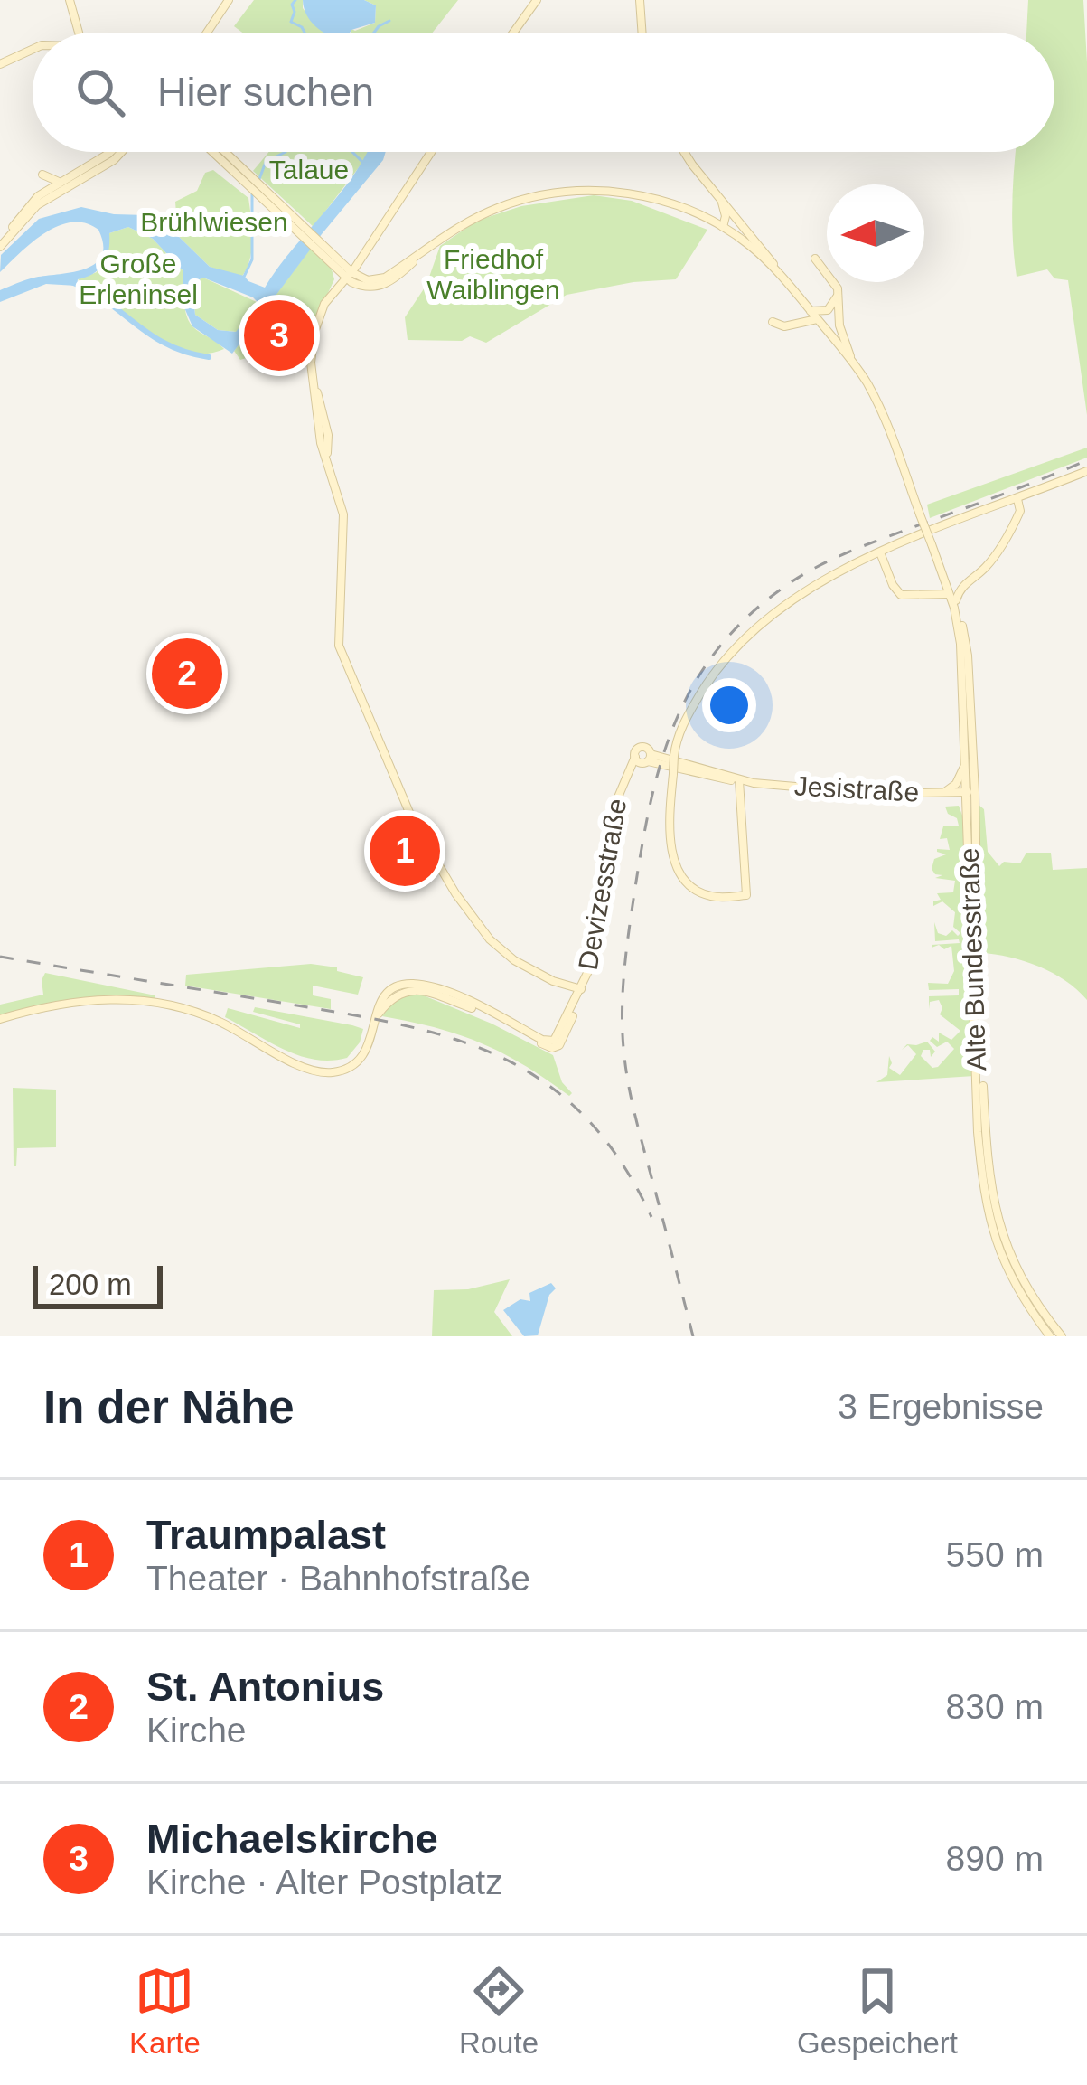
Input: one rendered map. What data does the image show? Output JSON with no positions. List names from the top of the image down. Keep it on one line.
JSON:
{"streets":{"street":["Jesistraße","Devizesstraße","Alte Bundesstraße"]},"crossings":[["Jesistraße","Devizesstraße"],["Jesistraße","Alte Bundesstraße"]],"parks":["Talaue","Brühlwiesen","Friedhof Waiblingen","Große Erleninsel"],"scale_bar":"200 m","north":"left","page":{"search":"Hier suchen","pins":["3","2","1"],"scale":"200 m","heading":["In der Nähe","3 Ergebnisse"],"list":[{"mark":"1","name":"Traumpalast","note":"Theater · Bahnhofstraße","value":"550 m"},{"mark":"2","name":"St. Antonius","note":"Kirche","value":"830 m"},{"mark":"3","name":"Michaelskirche","note":"Kirche · Alter Postplatz","value":"890 m"}],"nav":["Karte","Route","Gespeichert"]}}
